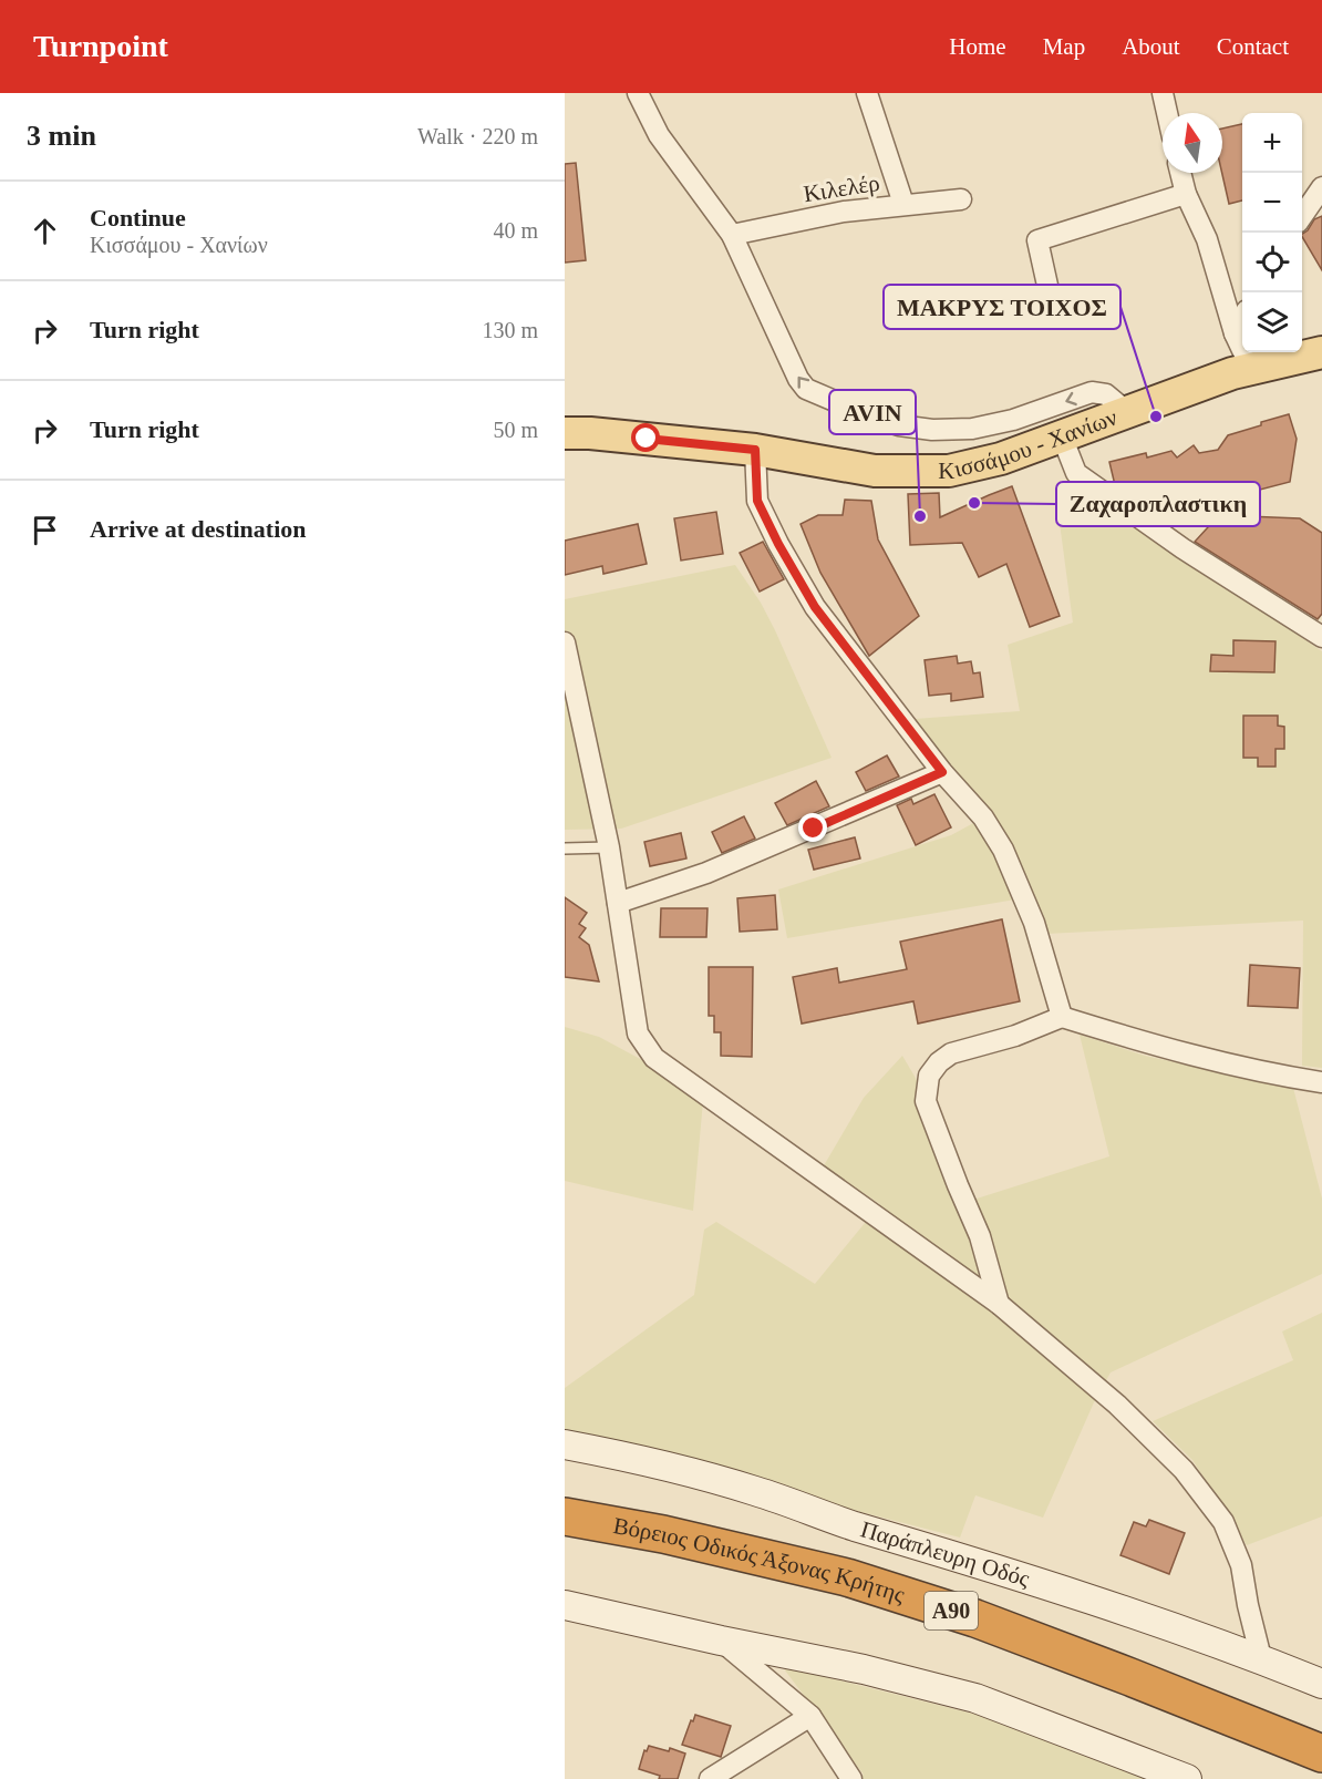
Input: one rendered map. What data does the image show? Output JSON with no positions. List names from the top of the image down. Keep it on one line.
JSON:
{"streets":{"highway":["Βόρειος Οδικός Άξονας Κρήτης","Α90"],"main road":["Κισσάμου - Χανίων"],"street":["Κιλελέρ","Παράπλευρη Οδός"]},"places":["ΜΑΚΡΥΣ ΤΟΙΧΟΣ","Ζαχαροπλαστικη","AVIN"],"north":"top","page":{"header":"Turnpoint","nav":["Home","Map","About","Contact"],"heading":["3 min","Walk · 220 m"],"map_buttons":["+","−"],"list":[["Continue","Κισσάμου - Χανίων","40 m"],["Turn right","130 m"],["Turn right","50 m"],"Arrive at destination"]}}
